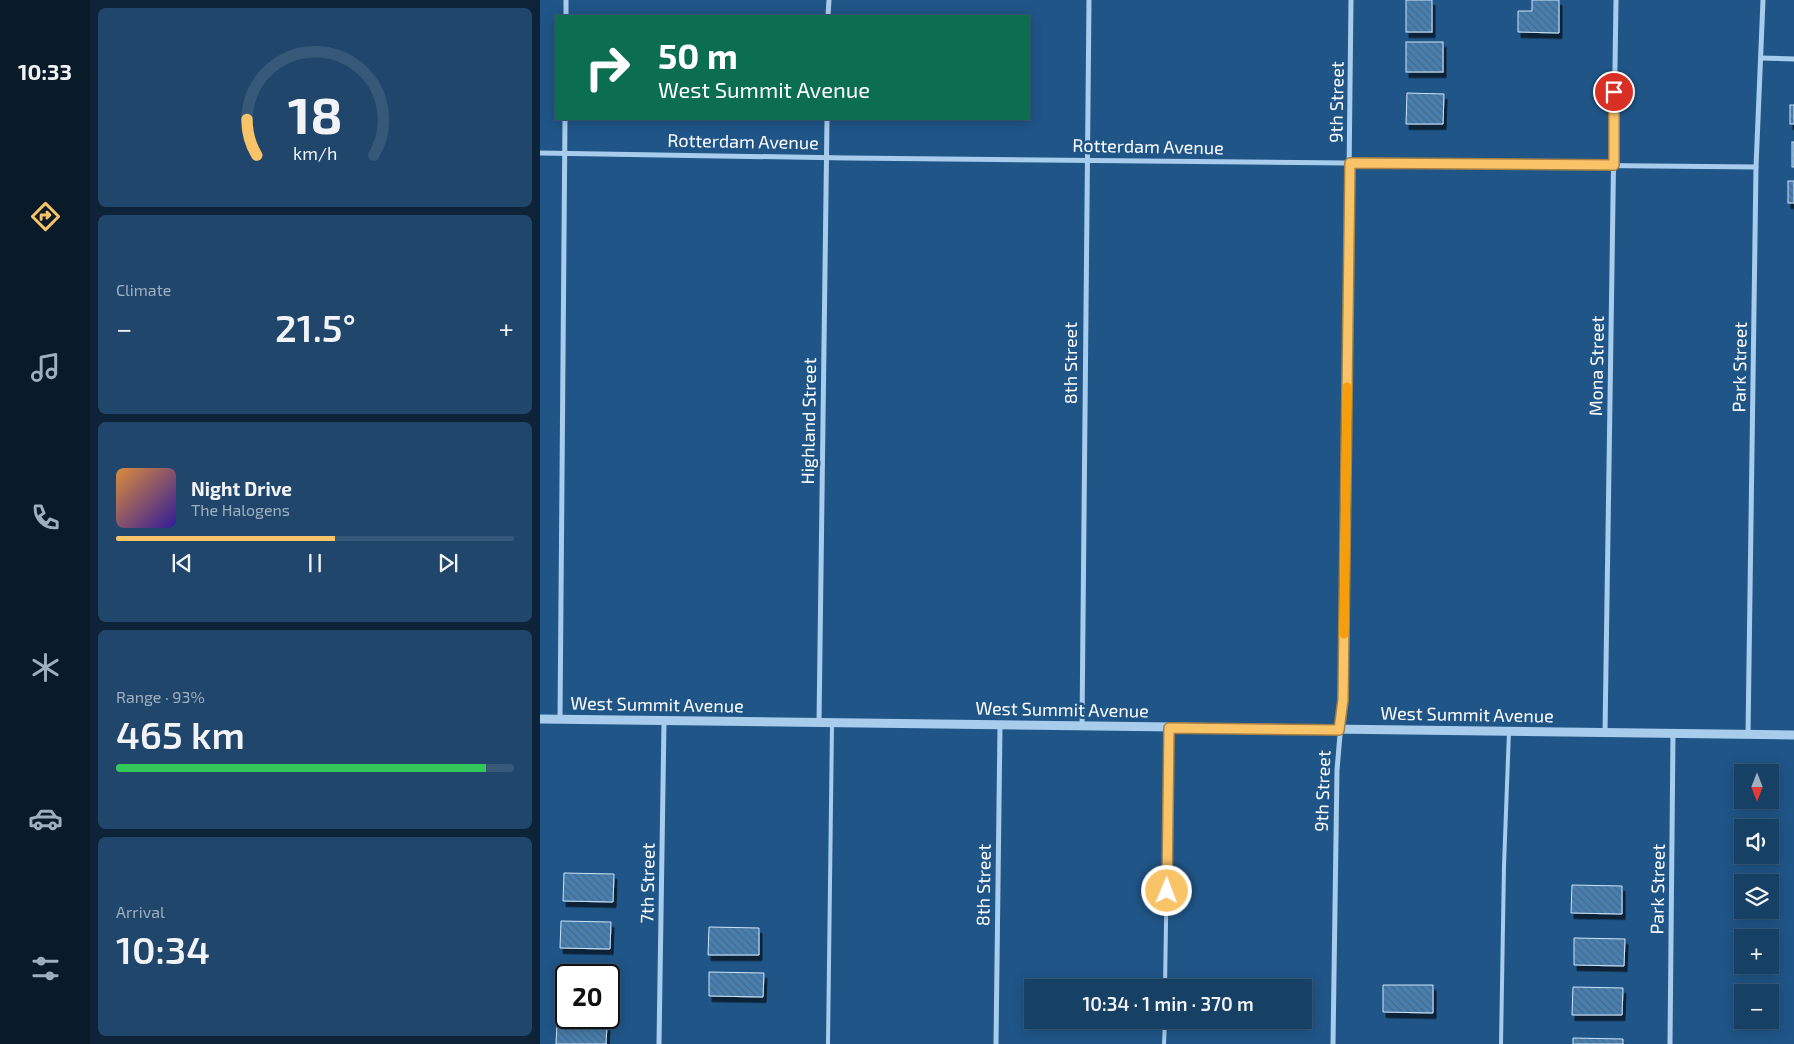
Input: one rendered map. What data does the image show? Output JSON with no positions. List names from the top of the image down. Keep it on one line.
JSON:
{"streets":{"street":["9th Street","Rotterdam Avenue","8th Street","Mona Street","Park Street","Highland Street","West Summit Avenue","7th Street"]},"crossings":[["9th Street","Rotterdam Avenue"],["9th Street","West Summit Avenue"],["Rotterdam Avenue","8th Street"],["Rotterdam Avenue","Mona Street"],["Rotterdam Avenue","Park Street"],["Rotterdam Avenue","Highland Street"],["8th Street","West Summit Avenue"],["Mona Street","West Summit Avenue"],["Park Street","West Summit Avenue"],["Highland Street","West Summit Avenue"],["West Summit Avenue","7th Street"]],"north":"bottom","page":{"tabs":"10:33","turn":["50 m","West Summit Avenue"],"tile":["Climate",["Range · 93%","465 km"],["Arrival","10:34"]],"heat":["−","21.5°","+"],"song":["Night Drive","The Halogens"],"map_buttons":["+","−"],"limit":"20","trip":"10:34 · 1 min · 370 m","gauge":["18","km/h"]}}
